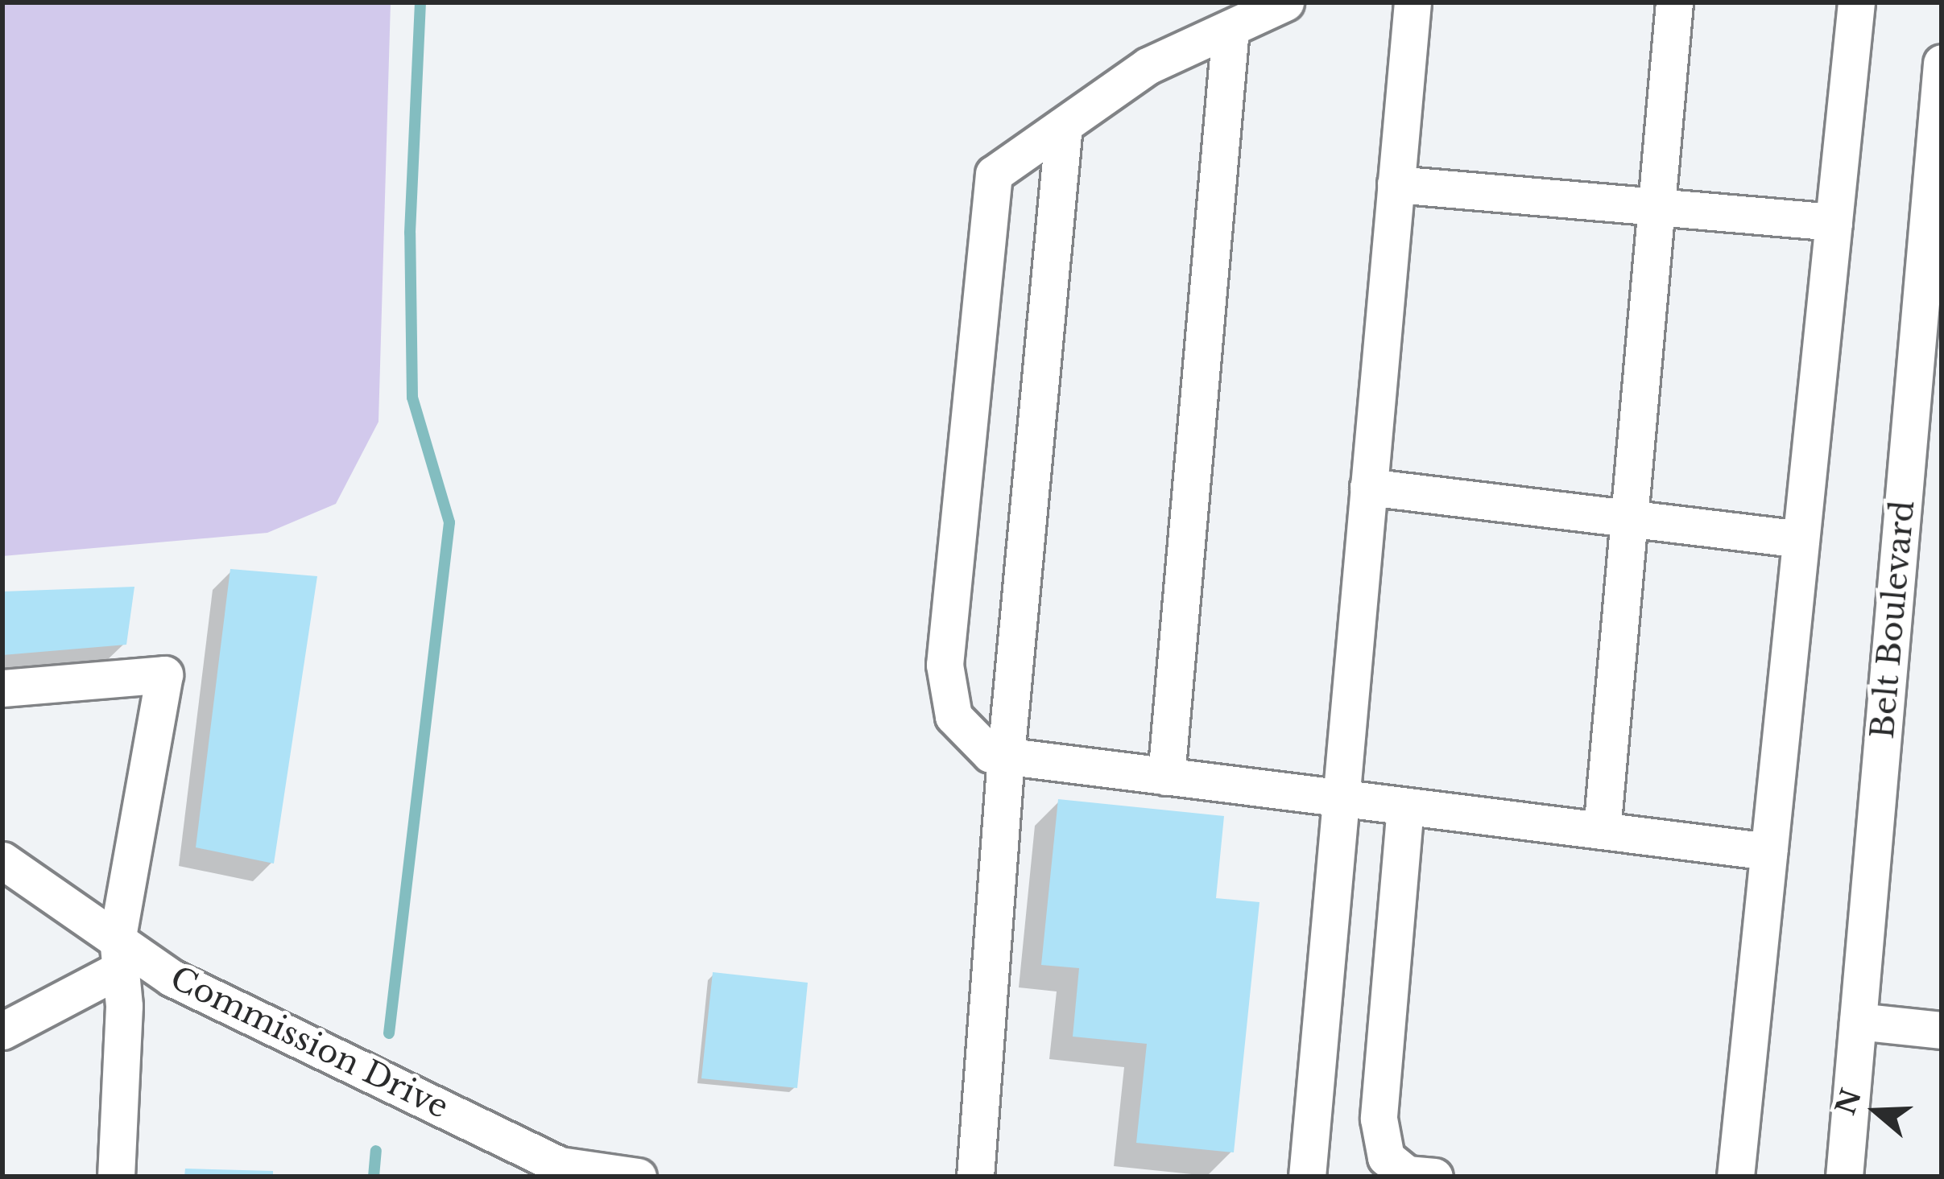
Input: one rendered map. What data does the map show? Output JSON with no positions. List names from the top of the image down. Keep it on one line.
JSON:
{"streets":{"street":["Belt Boulevard","Commission Drive"]},"north":"left"}
